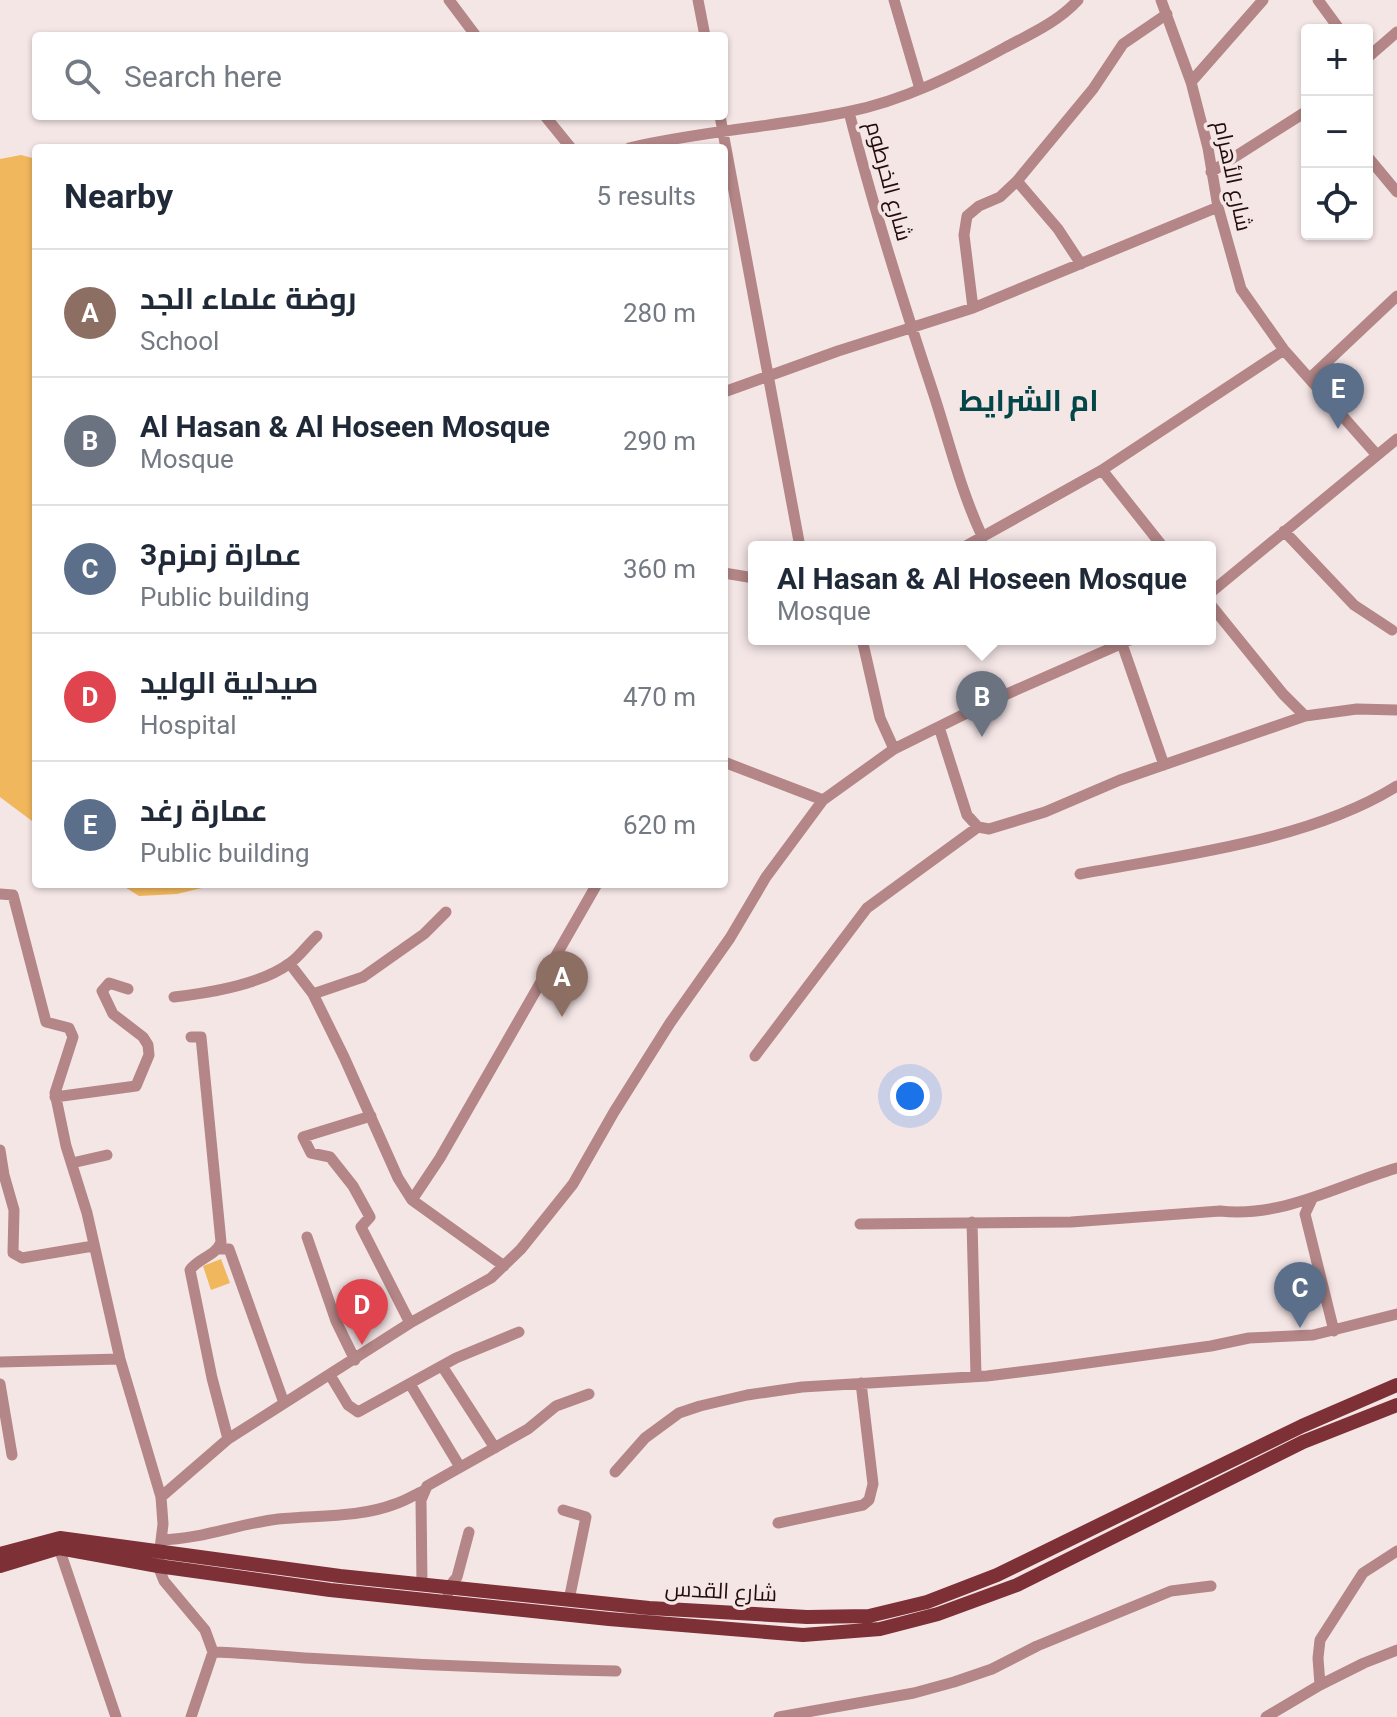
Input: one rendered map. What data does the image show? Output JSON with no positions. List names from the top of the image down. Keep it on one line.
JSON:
{"streets":{"main road":["شارع القدس"],"street":["شارع الأهرام","شارع الخرطوم"]},"districts":["ام الشرايط"],"page":{"map_buttons":["+","−"],"search":"Search here","heading":["Nearby","5 results"],"list":[{"mark":"A","name":"روضة علماء الجد","note":"School","value":"280 m"},{"mark":"B","name":"Al Hasan & Al Hoseen Mosque","note":"Mosque","value":"290 m"},{"mark":"C","name":"عمارة زمزم3","note":"Public building","value":"360 m"},{"mark":"D","name":"صيدلية الوليد","note":"Hospital","value":"470 m"},{"mark":"E","name":"عمارة رغد","note":"Public building","value":"620 m"}],"pins":["E","B","A","C","D"],"popup":["Al Hasan & Al Hoseen Mosque","Mosque"]}}
